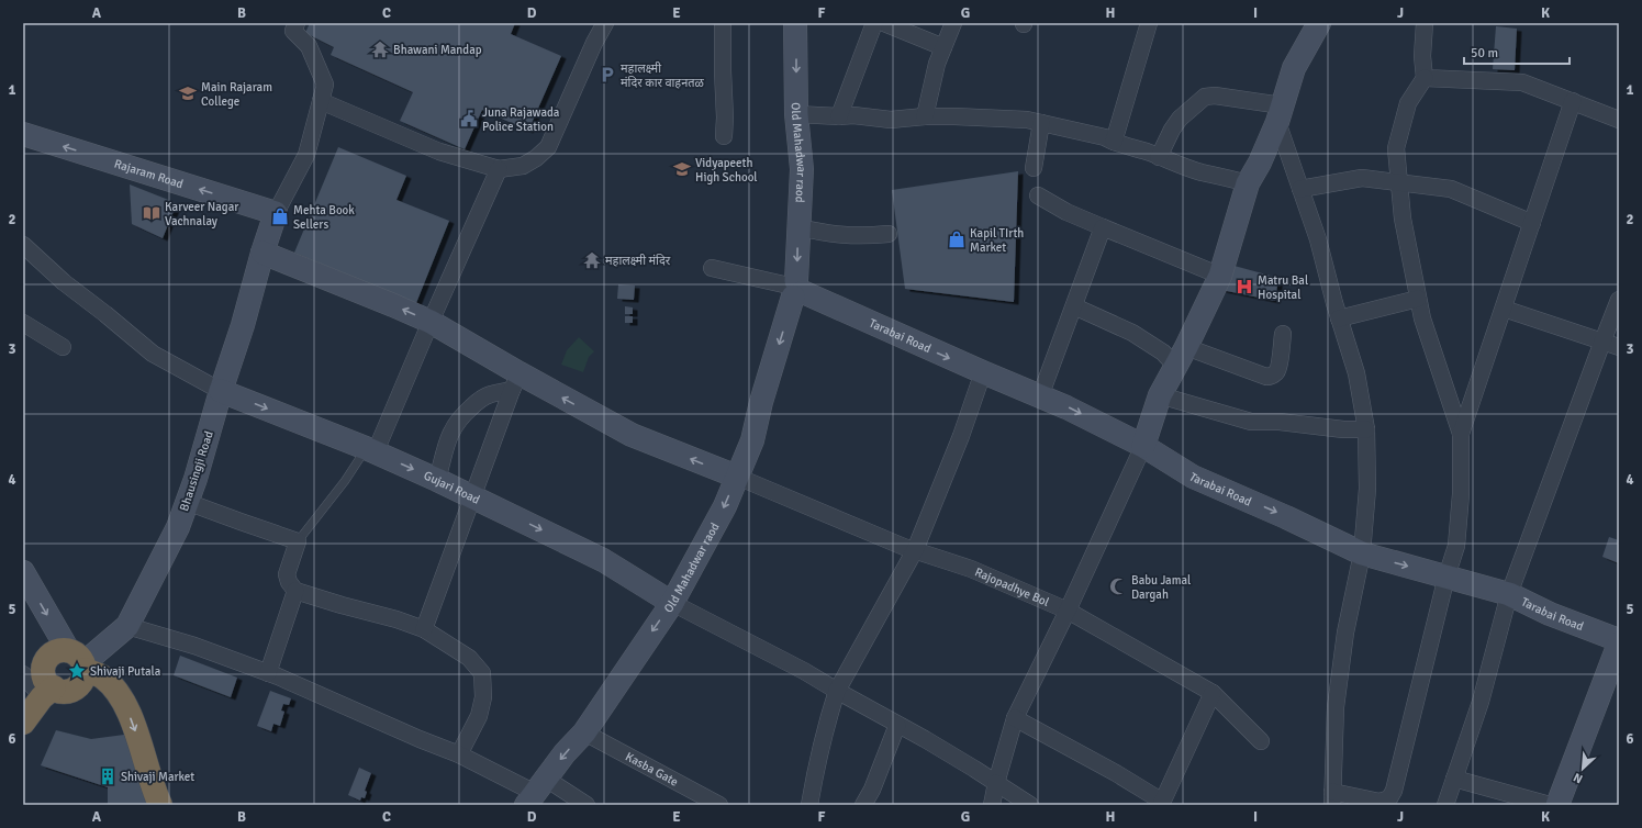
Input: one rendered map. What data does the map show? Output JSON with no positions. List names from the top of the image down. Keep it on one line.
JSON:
{"streets":{"street":["Old Mahadwar raod","Rajaram Road","Tarabai Road","Bhausingji Road","Gujari Road","Rajopadhye Bol","Kasba Gate"]},"crossings":[["Old Mahadwar raod","Tarabai Road"],["Old Mahadwar raod","Gujari Road"],["Old Mahadwar raod","Rajopadhye Bol"],["Old Mahadwar raod","Kasba Gate"],["Rajaram Road","Bhausingji Road"],["Bhausingji Road","Gujari Road"]],"places":{"temple":["Bhawani Mandap","महालक्ष्मी मंदिर"],"parking":["महालक्ष्मी मंदिर कार वाहनतळ"],"school or university":["Main Rajaram College","Vidyapeeth High School"],"public building":["Juna Rajawada Police Station"],"library":["Karveer Nagar Vachnalay"],"shop":["Mehta Book Sellers","Kapil TIrth Market"],"hospital":["Matru Bal Hospital"],"mosque":["Babu Jamal Dargah"],"place":["Shivaji Putala"],"building":["Shivaji Market"]},"scale_bar":"50 m","north":"bottom left","grid":{"columns":["A","B","C","D","E","F","G","H","I","J","K"],"rows":["1","2","3","4","5","6"]}}
